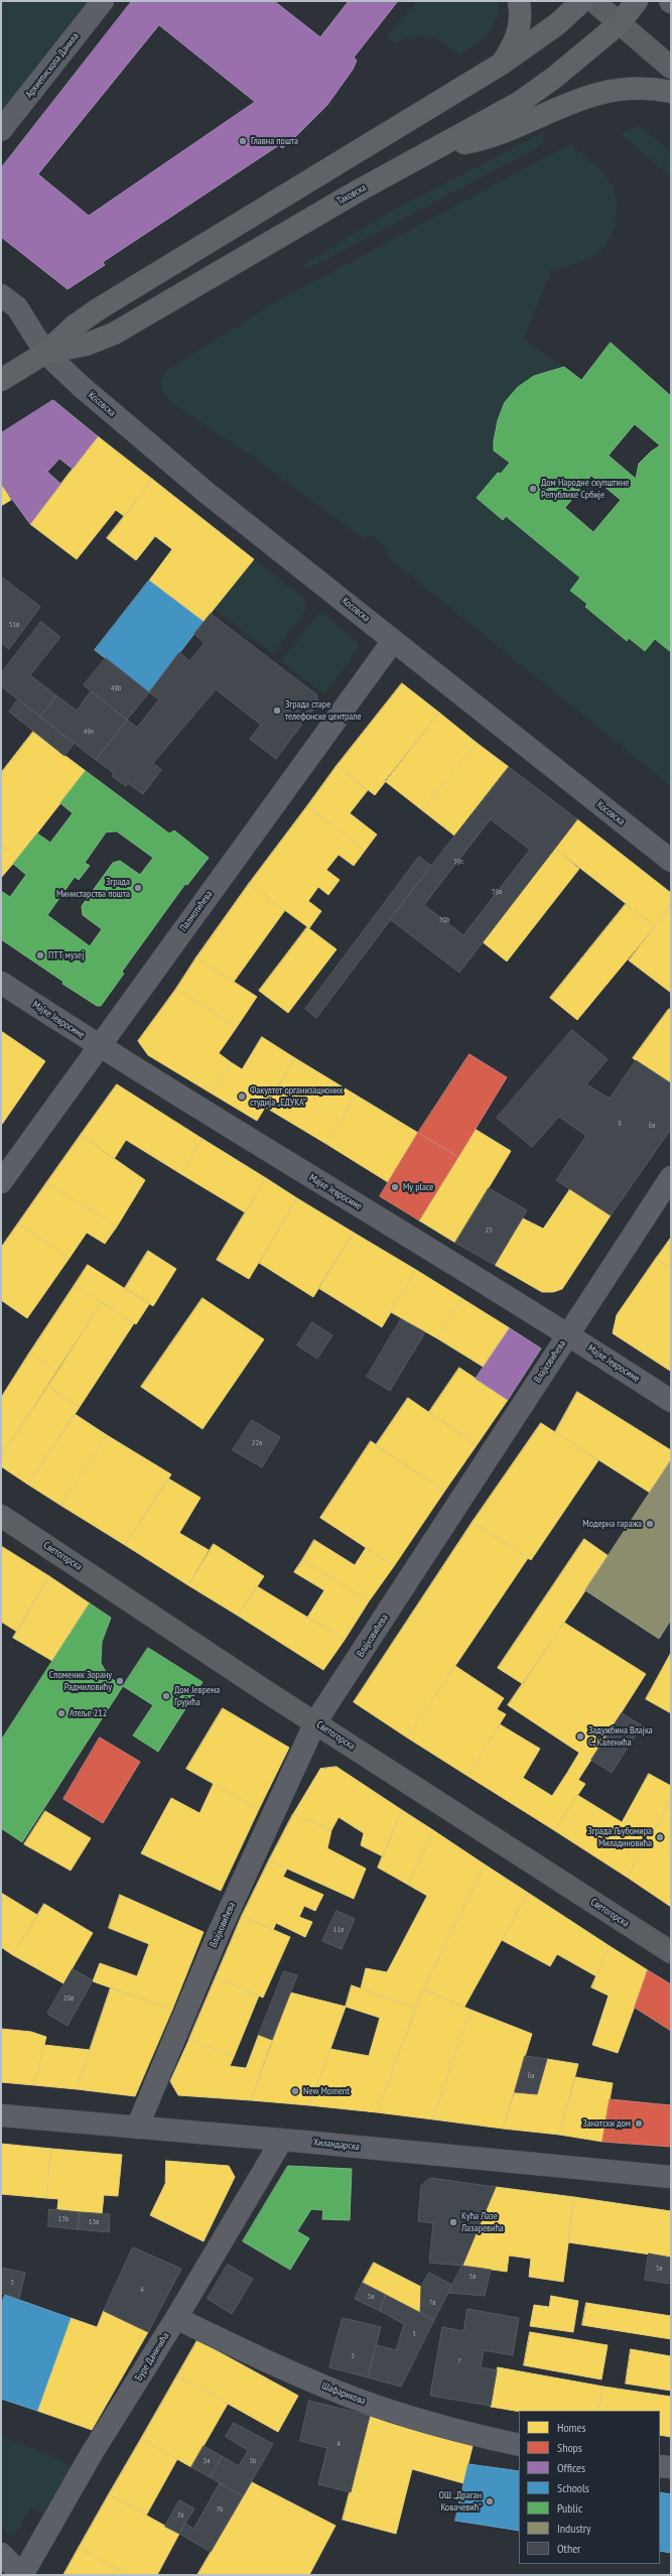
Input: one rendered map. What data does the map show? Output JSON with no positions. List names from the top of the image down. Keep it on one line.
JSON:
{"streets":{"main road":["Таковска"],"street":["Архиепископа Данила","Косовска","Палмотићева","Мајке Јевросиме","Влајковићева","Светогорска","Хиландарска","Ђуре Даничића","Шафарикова"]},"crossings":[["Таковска","Косовска"],["Косовска","Палмотићева"],["Палмотићева","Мајке Јевросиме"],["Мајке Јевросиме","Влајковићева"],["Влајковићева","Светогорска"],["Влајковићева","Хиландарска"],["Хиландарска","Ђуре Даничића"],["Ђуре Даничића","Шафарикова"]],"places":["Главна пошта","Дом Народне скупштине Републике Србије","Зграда старе телефонске централе","Зграда Министарства пошта","ПТТ музеј","Факултет организационих студија „ЕДУКА”","My place","Модерна гаража","Споменик Зорану Радмиловићу","Дом Јеврема Грујића","Атеље 212","Задужбина Влајка С. Каленића","Зграда Љубомира Миладиновића","New Moment","Занатски дом","Кућа Лазе Лазаревића","ОШ „Драган Ковачевић”"],"house_numbers":["51a","49b","49v","39c","39a","39b","8","6a","23","22a","11a","20a","6a","13b","13a","3a","5a","3","4","3a","7a","5","3","7","4","5a","5b","7b","7a"],"legend":["Homes","Shops","Offices","Schools","Public","Industry","Other"]}
